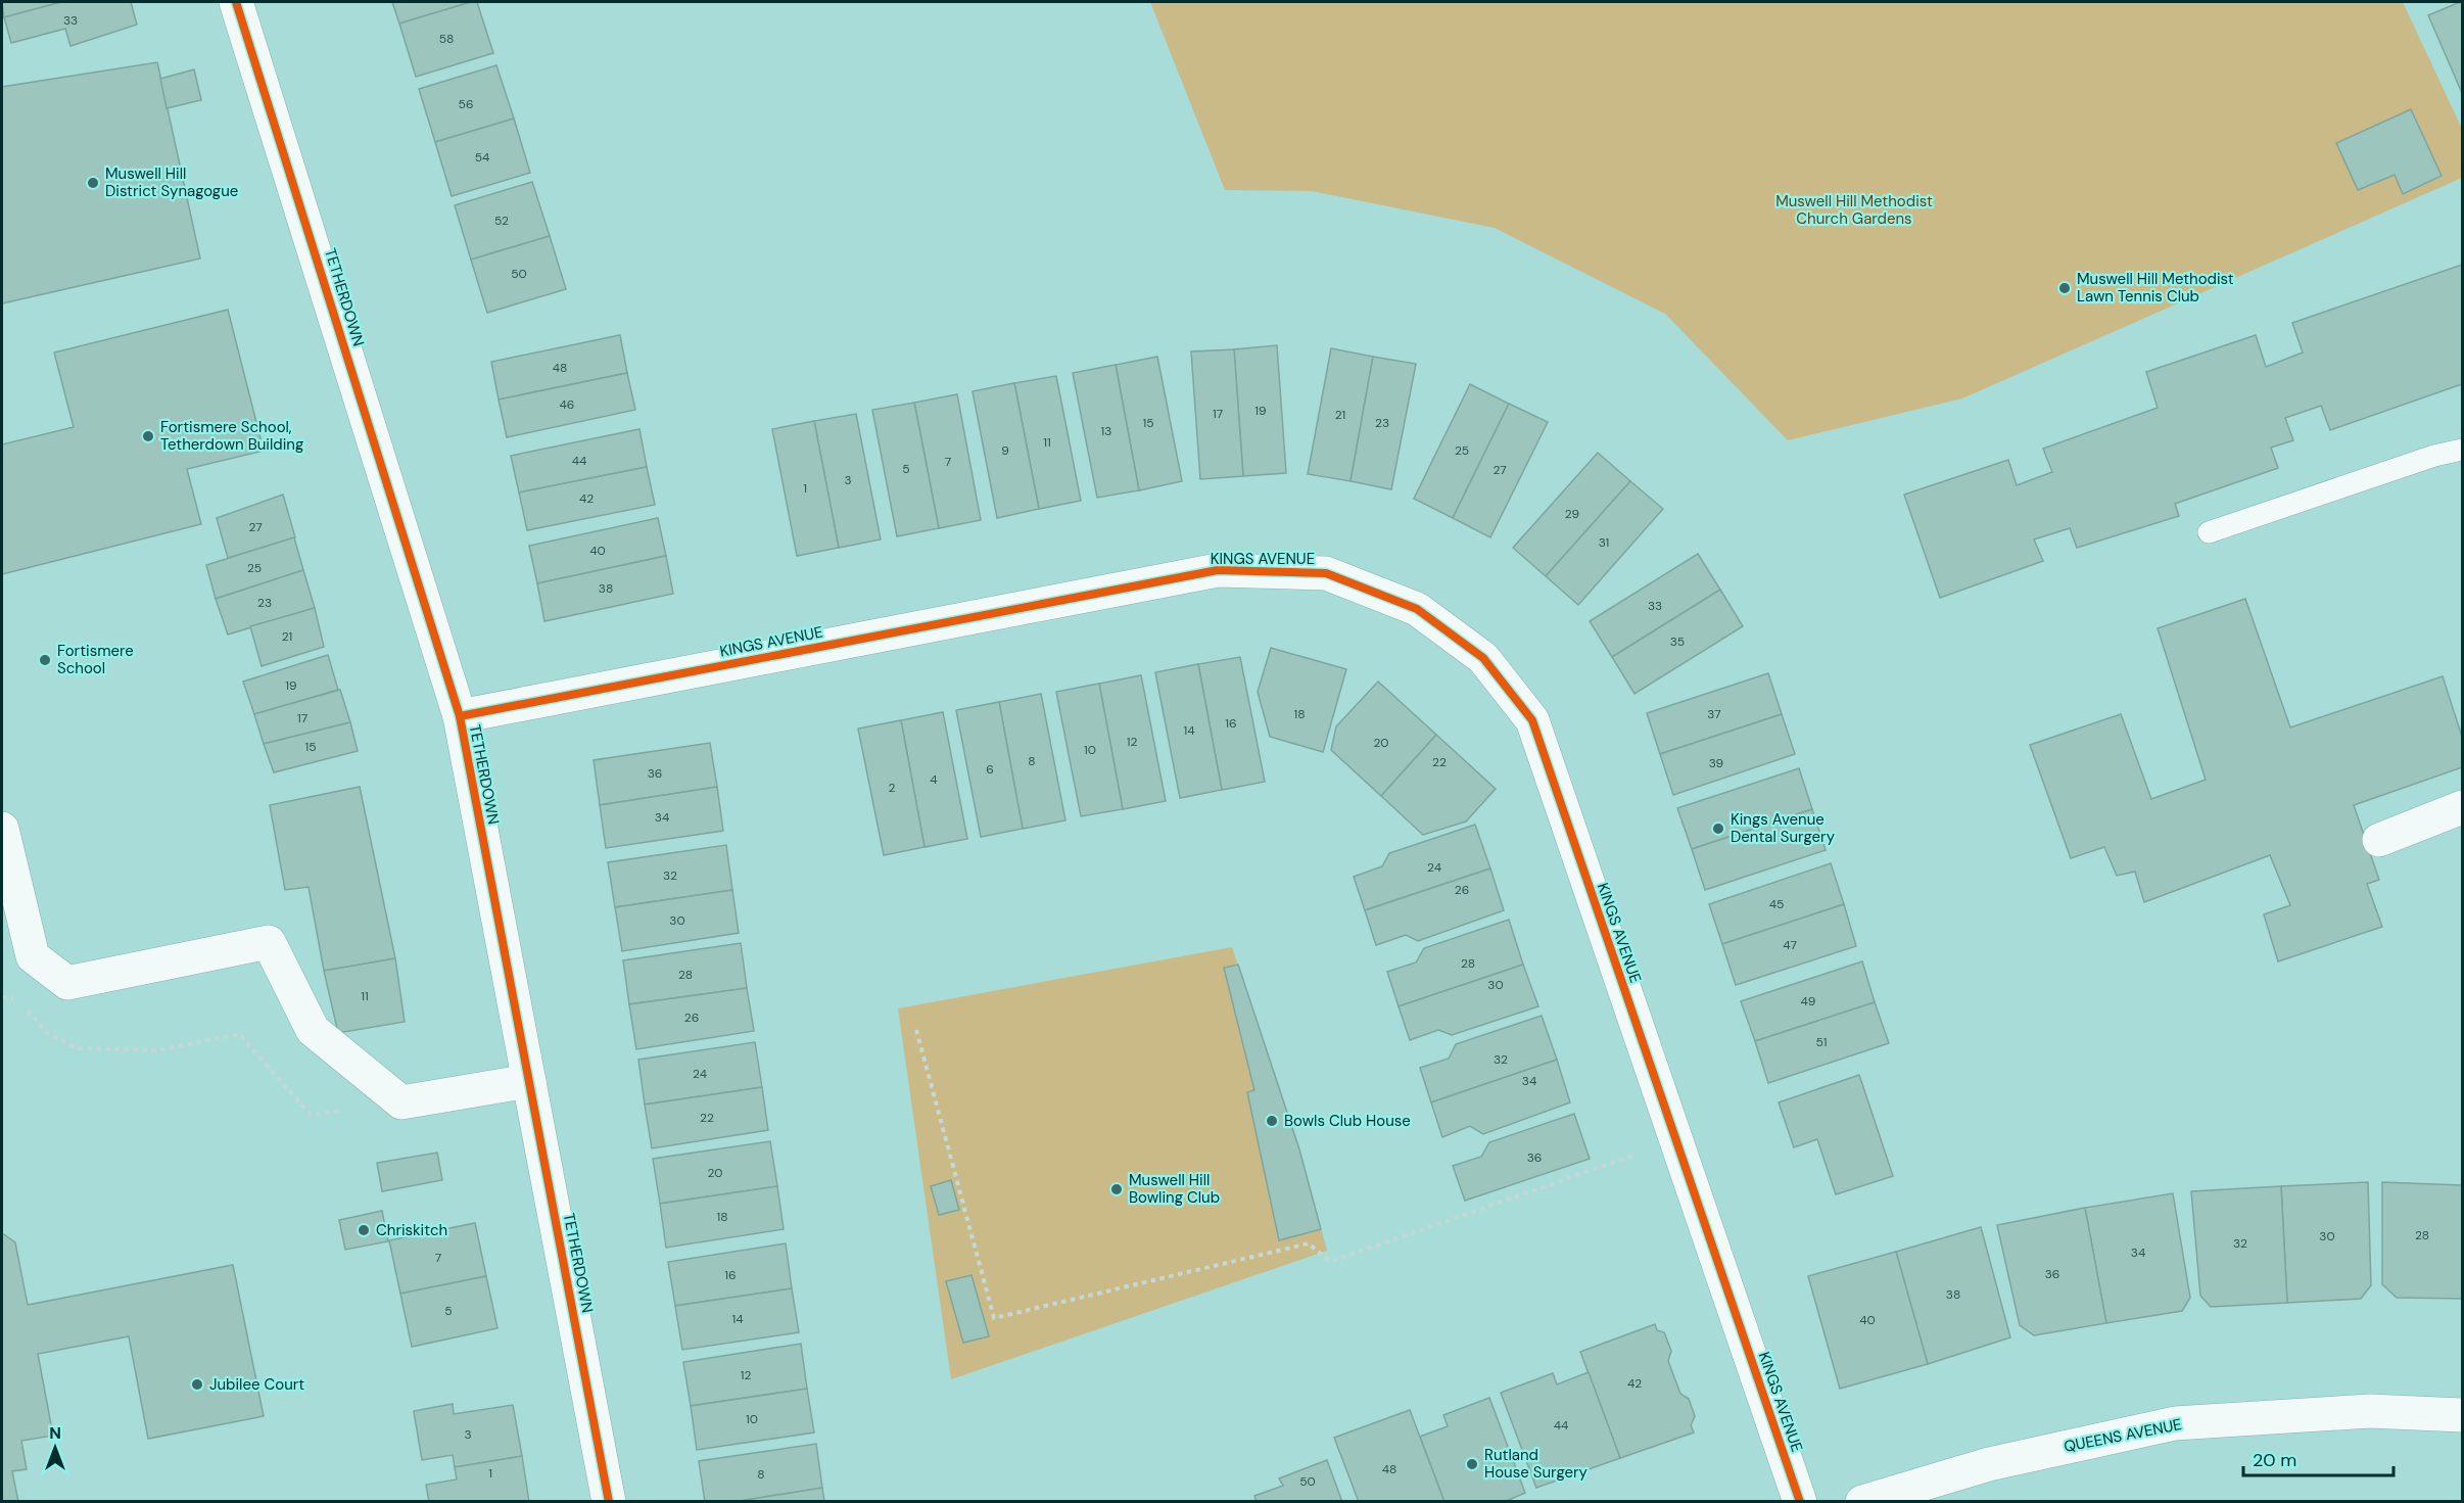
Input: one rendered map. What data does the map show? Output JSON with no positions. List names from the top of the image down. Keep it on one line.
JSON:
{"streets":{"street":["TETHERDOWN","KINGS AVENUE","QUEENS AVENUE"]},"crossings":[["TETHERDOWN","KINGS AVENUE"]],"parks":["Muswell Hill Methodist Church Gardens"],"places":["Muswell Hill District Synagogue","Muswell Hill Methodist Lawn Tennis Club","Fortismere School, Tetherdown Building","Fortismere School","Kings Avenue Dental Surgery","Bowls Club House","Muswell Hill Bowling Club","Chriskitch","Jubilee Court","Rutland House Surgery"],"house_numbers":["33","58","56","54","52","50","48","46","19","17","21","15","23","13","11","9","25","44","7","5","27","3","1","42","29","27","31","40","25","38","23","33","21","35","19","18","37","17","16","14","12","20","15","10","8","22","39","6","36","4","2","34","24","32","26","45","30","47","28","28","30","11","49","26","51","32","24","34","22","36","20","18","28","30","32","34","7","36","16","38","5","14","40","12","42","10","44","3","48","1","8","50"],"scale_bar":"20 m","north":"top"}
